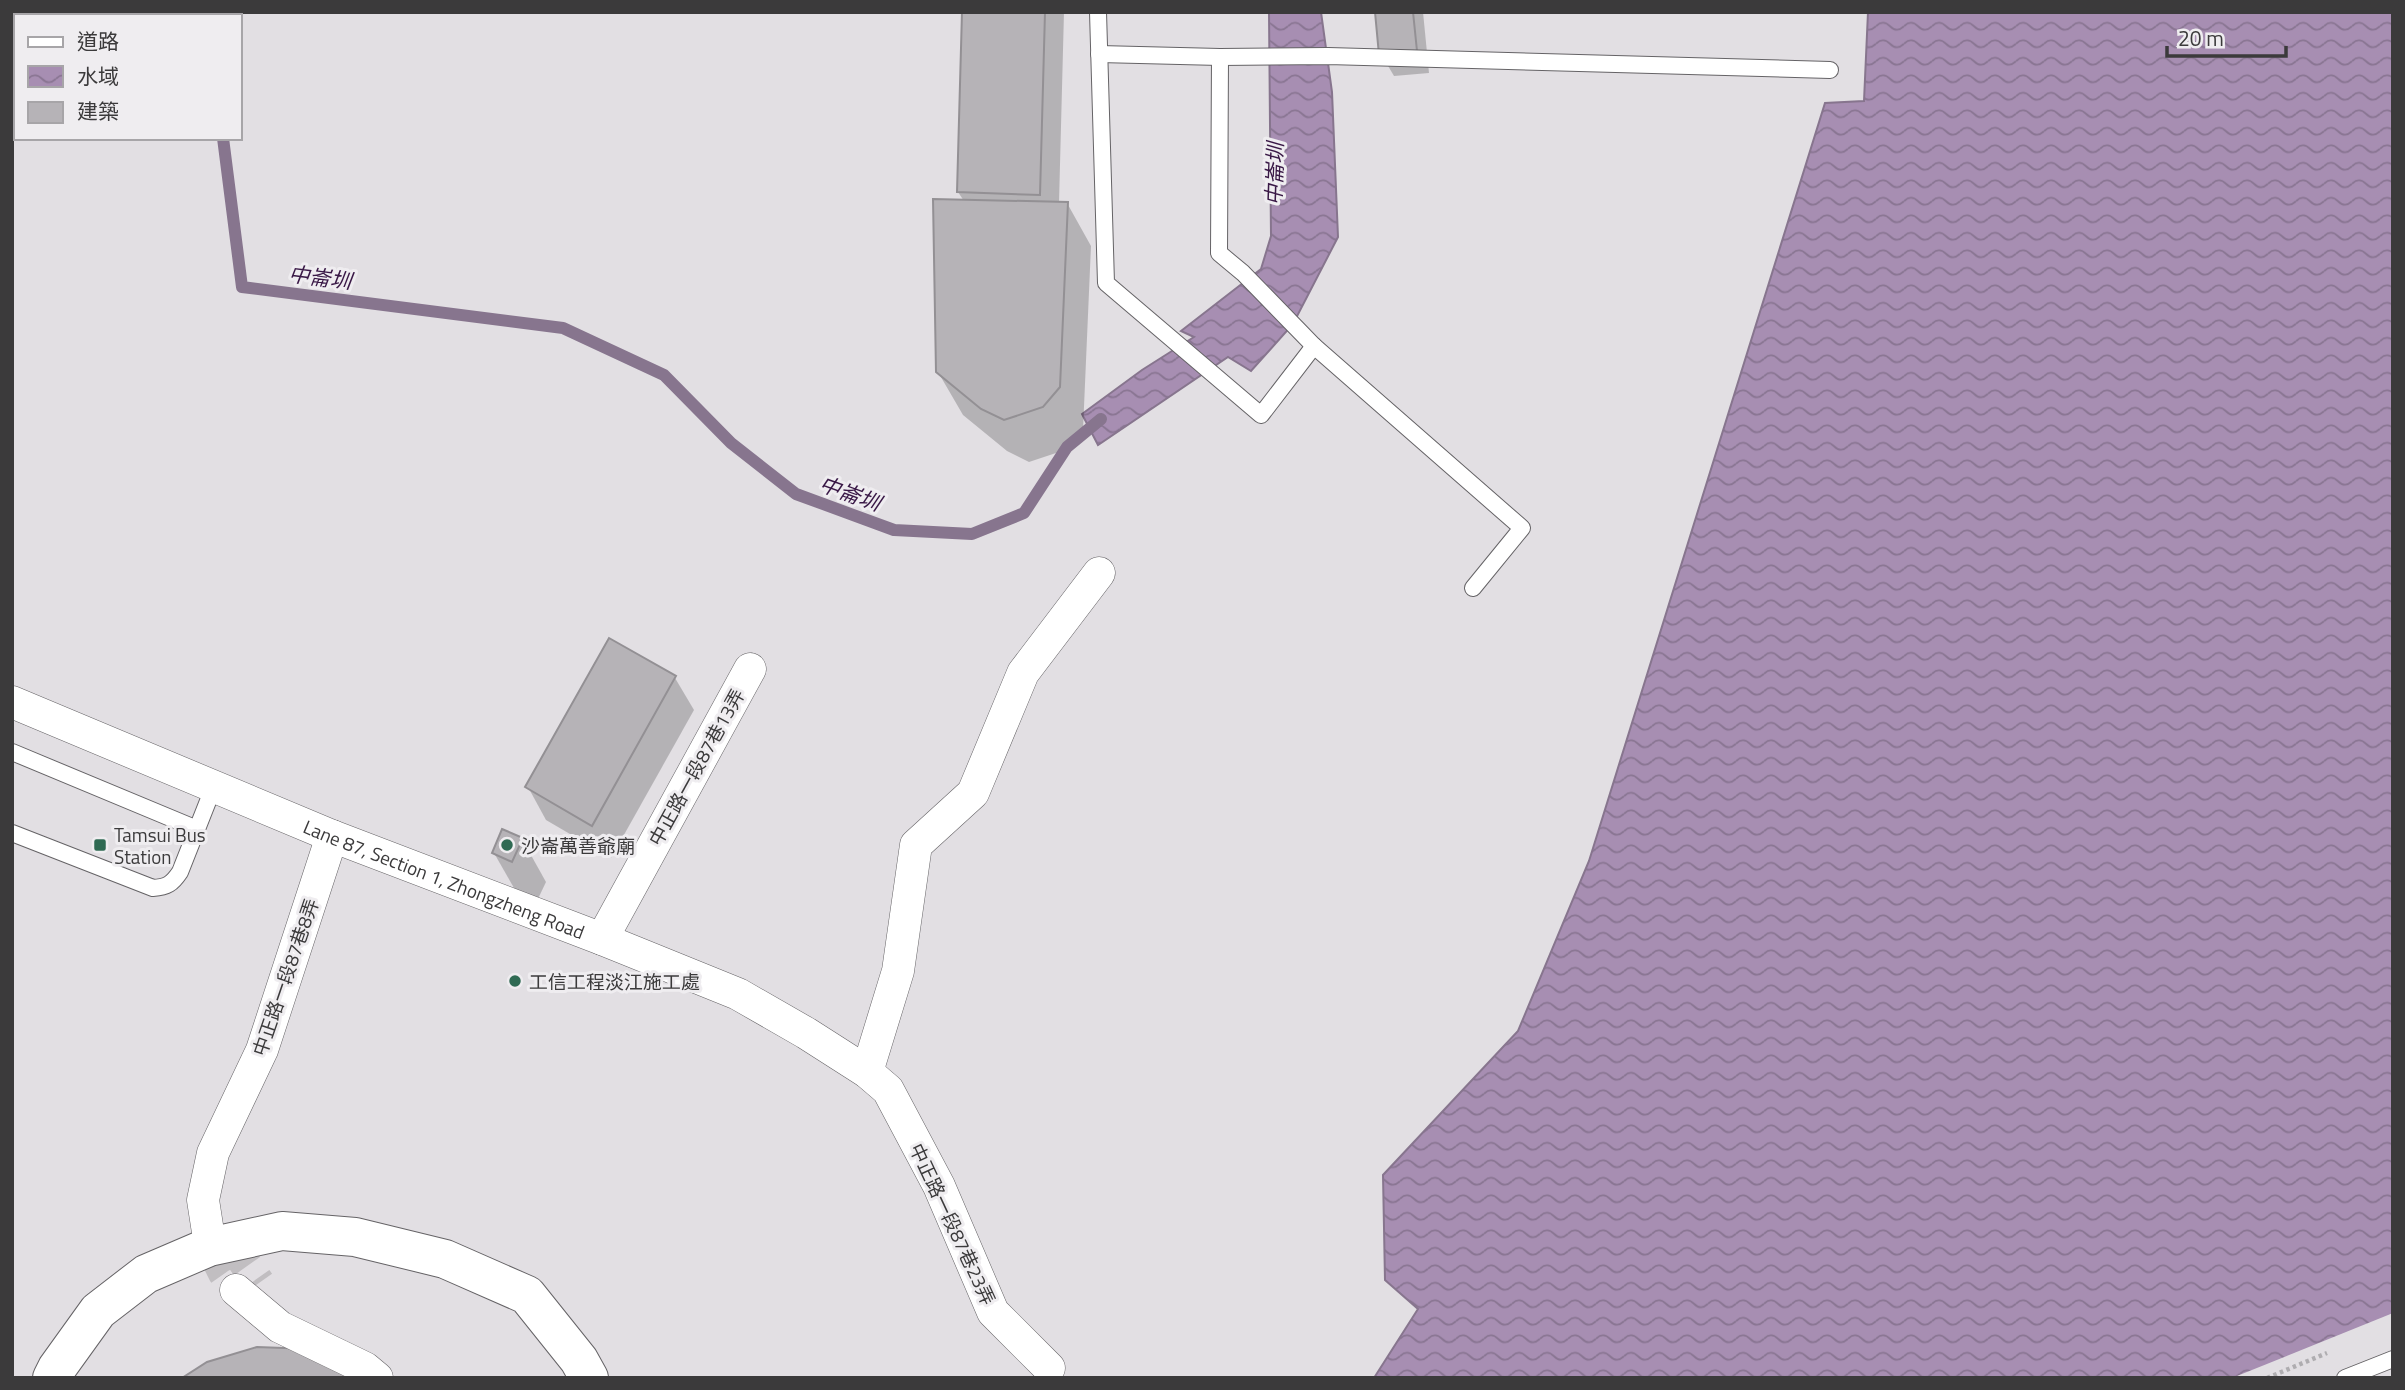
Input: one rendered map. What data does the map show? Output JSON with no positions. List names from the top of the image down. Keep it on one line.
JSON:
{"streets":{"street":["中正路一段87巷13弄","Lane 87, Section 1, Zhongzheng Road","中正路一段87巷8弄","中正路一段87巷23弄"]},"crossings":[["中正路一段87巷13弄","Lane 87, Section 1, Zhongzheng Road"],["Lane 87, Section 1, Zhongzheng Road","中正路一段87巷8弄"],["Lane 87, Section 1, Zhongzheng Road","中正路一段87巷23弄"]],"water":["中崙圳"],"places":{"transit":["Tamsui Bus Station"],"other":["沙崙萬善爺廟","工信工程淡江施工處"]},"legend":["道路","水域","建築"],"scale_bar":"20 m"}
